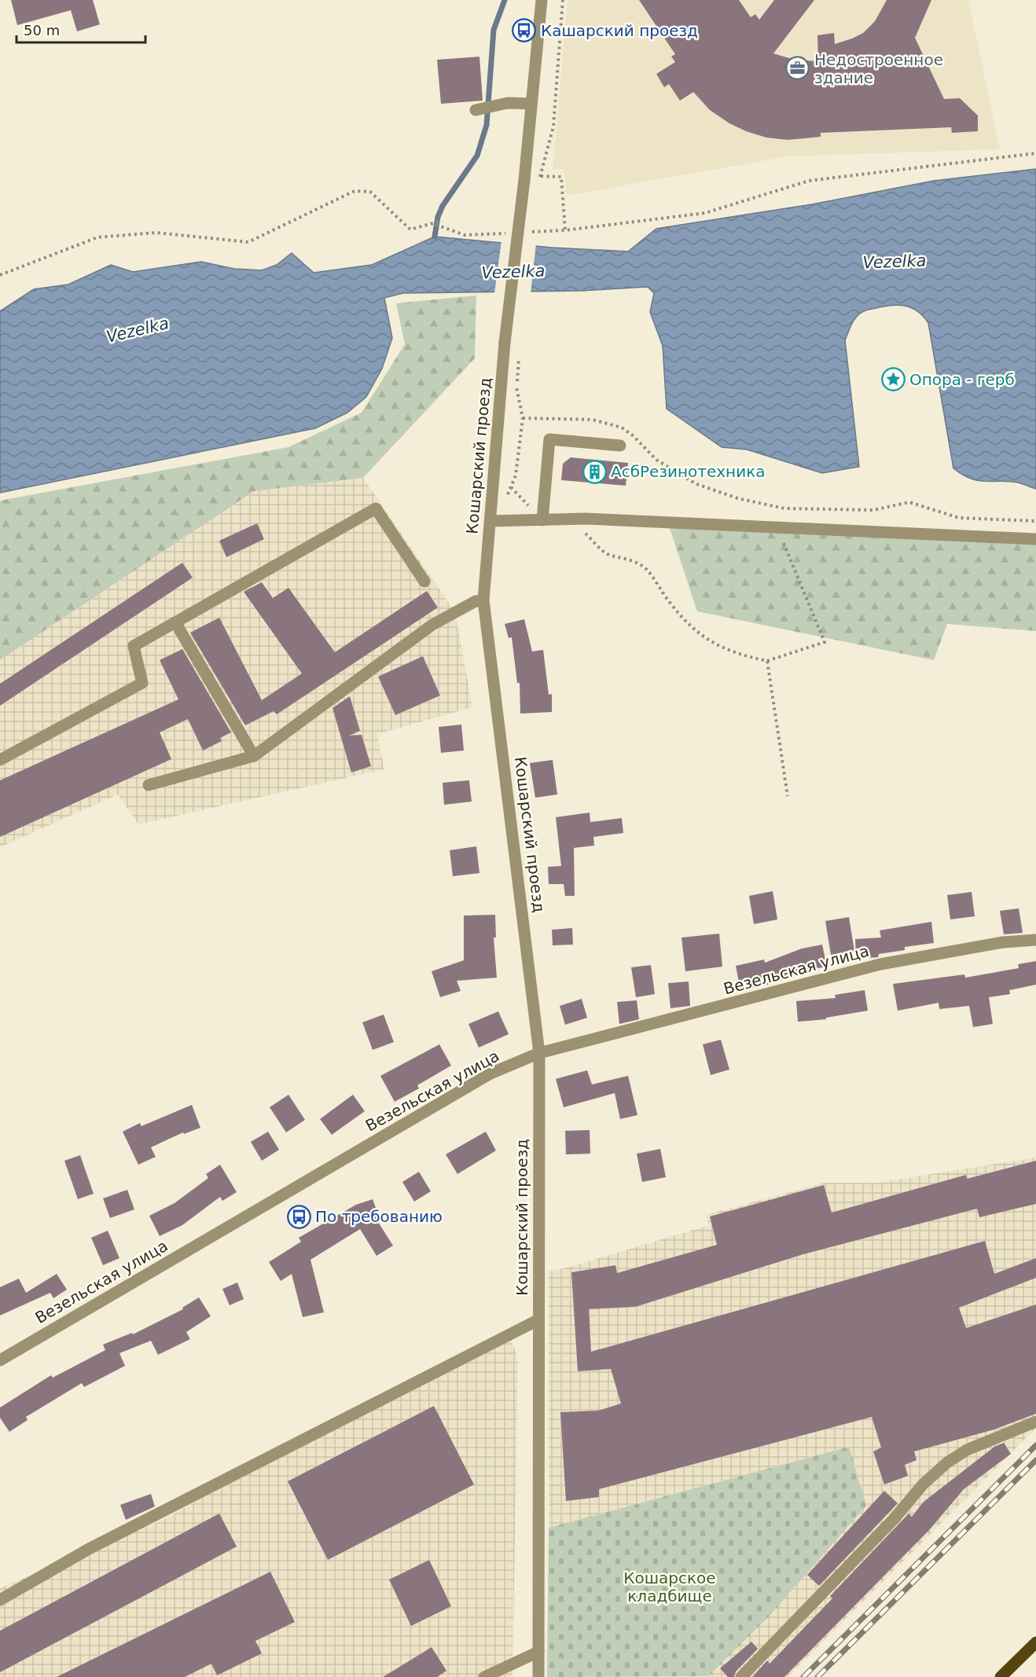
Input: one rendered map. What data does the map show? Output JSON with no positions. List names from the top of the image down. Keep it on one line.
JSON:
{"streets":{"street":["Кошарский проезд","Везельская улица"]},"crossings":[["Кошарский проезд","Везельская улица"]],"water":["Vezelka"],"parks":["Кошарское кладбище"],"places":{"bus stop":["Кашарский проезд","По требованию"],"office":["Недостроенное здание"],"place":["Опора - герб"],"building":["АсбРезинотехника"]},"scale_bar":"50 m"}
